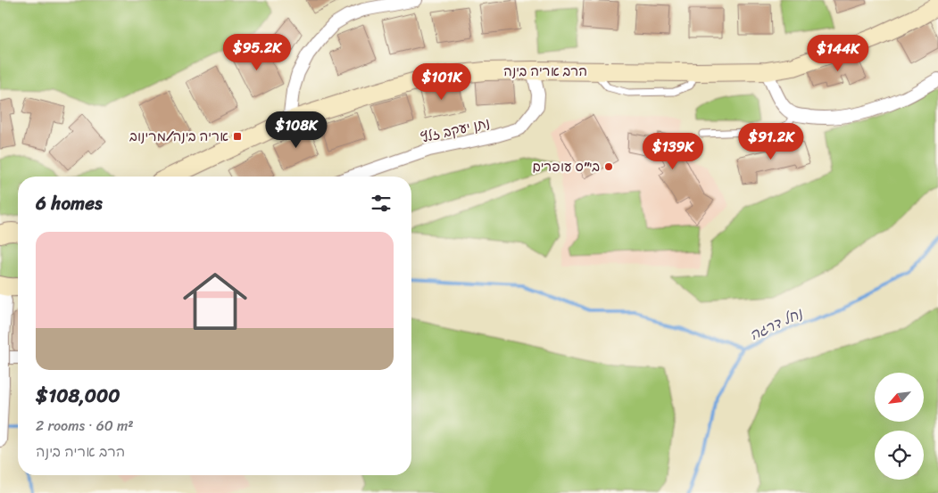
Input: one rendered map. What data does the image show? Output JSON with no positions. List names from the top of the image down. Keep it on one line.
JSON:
{"streets":{"street":["הרב אריה בינה","נתן יעקב זלץ"]},"crossings":[["הרב אריה בינה","נתן יעקב זלץ"]],"water":["נחל דרגה"],"places":{"transit":["אריה בינה/מרינוב"],"other":["בי\"ס עופרים"]},"north":"bottom left","page":{"price":["$95.2K","$144K","$101K","$108K","$91.2K","$139K"],"heading":"6 homes","list":[{"name":"$108,000","note":"2 rooms · 60 m² · הרב אריה בינה"}]}}
